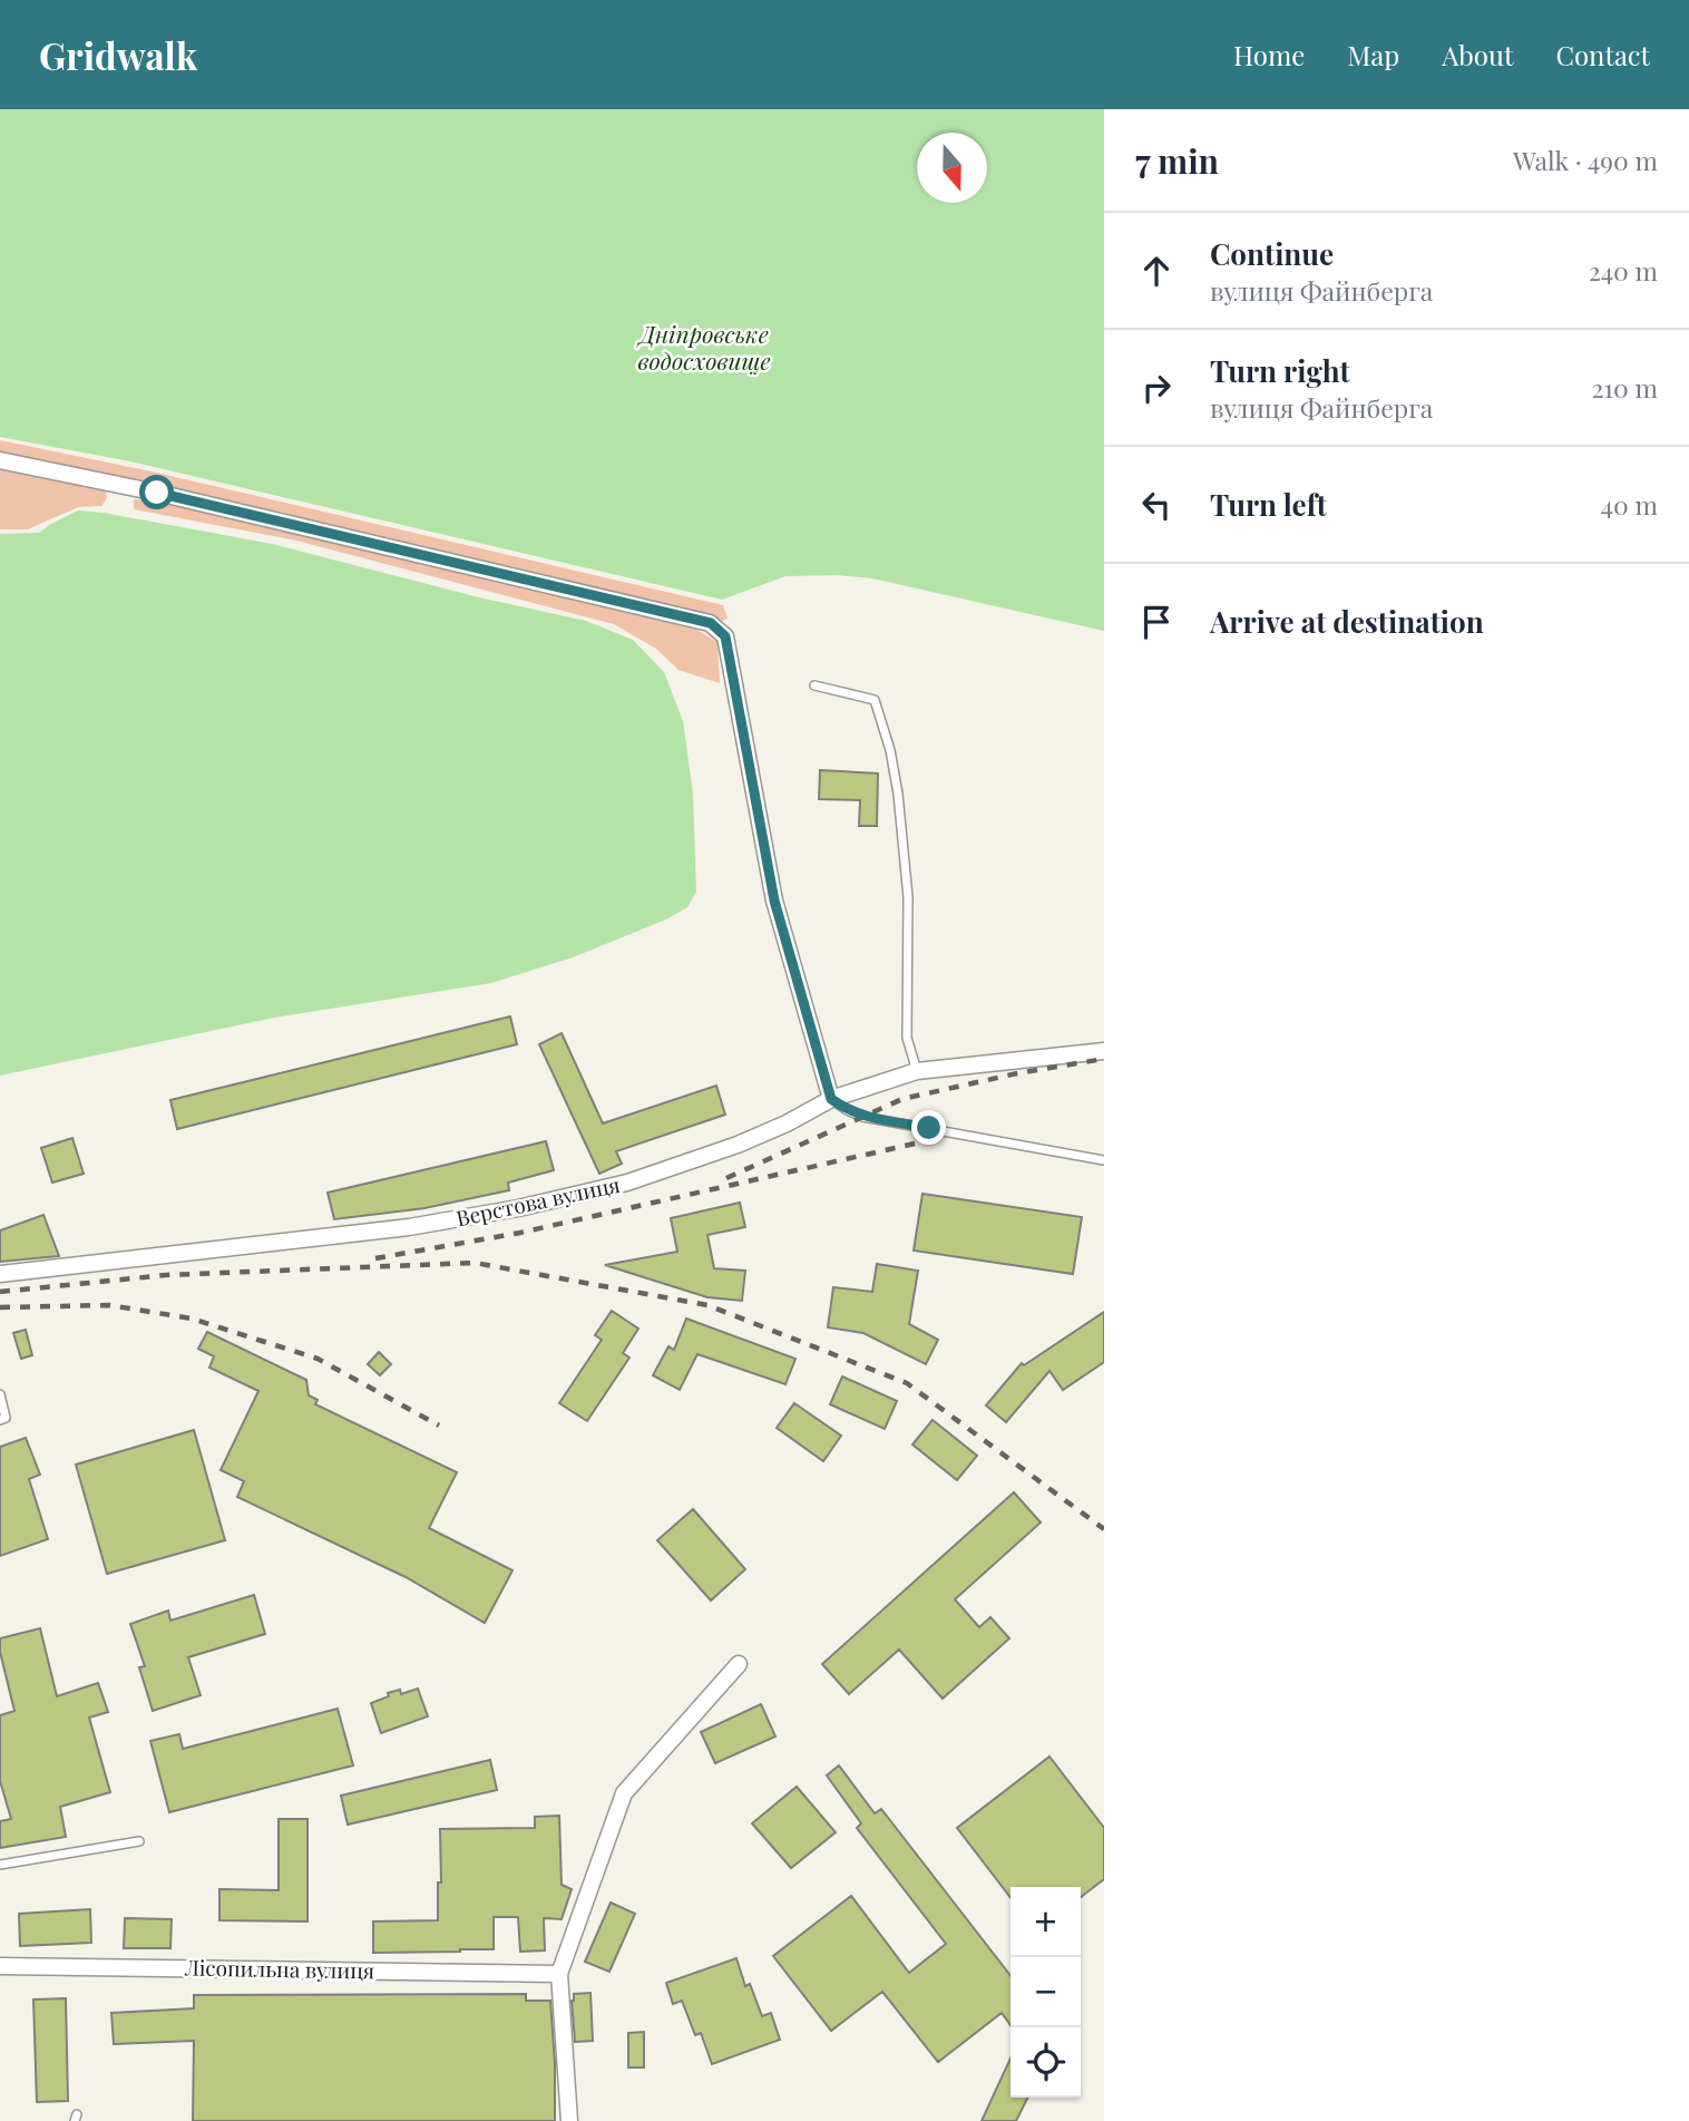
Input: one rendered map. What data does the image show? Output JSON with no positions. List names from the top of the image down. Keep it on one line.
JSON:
{"streets":{"street":["Верстова вулиця","Лісопильна вулиця"]},"water":["Дніпровське водосховище"],"north":"bottom","page":{"header":"Gridwalk","nav":["Home","Map","About","Contact"],"heading":["7 min","Walk · 490 m"],"list":[["Continue","вулиця Файнберга","240 m"],["Turn right","вулиця Файнберга","210 m"],["Turn left","40 m"],"Arrive at destination"],"map_buttons":["+","−"]}}
